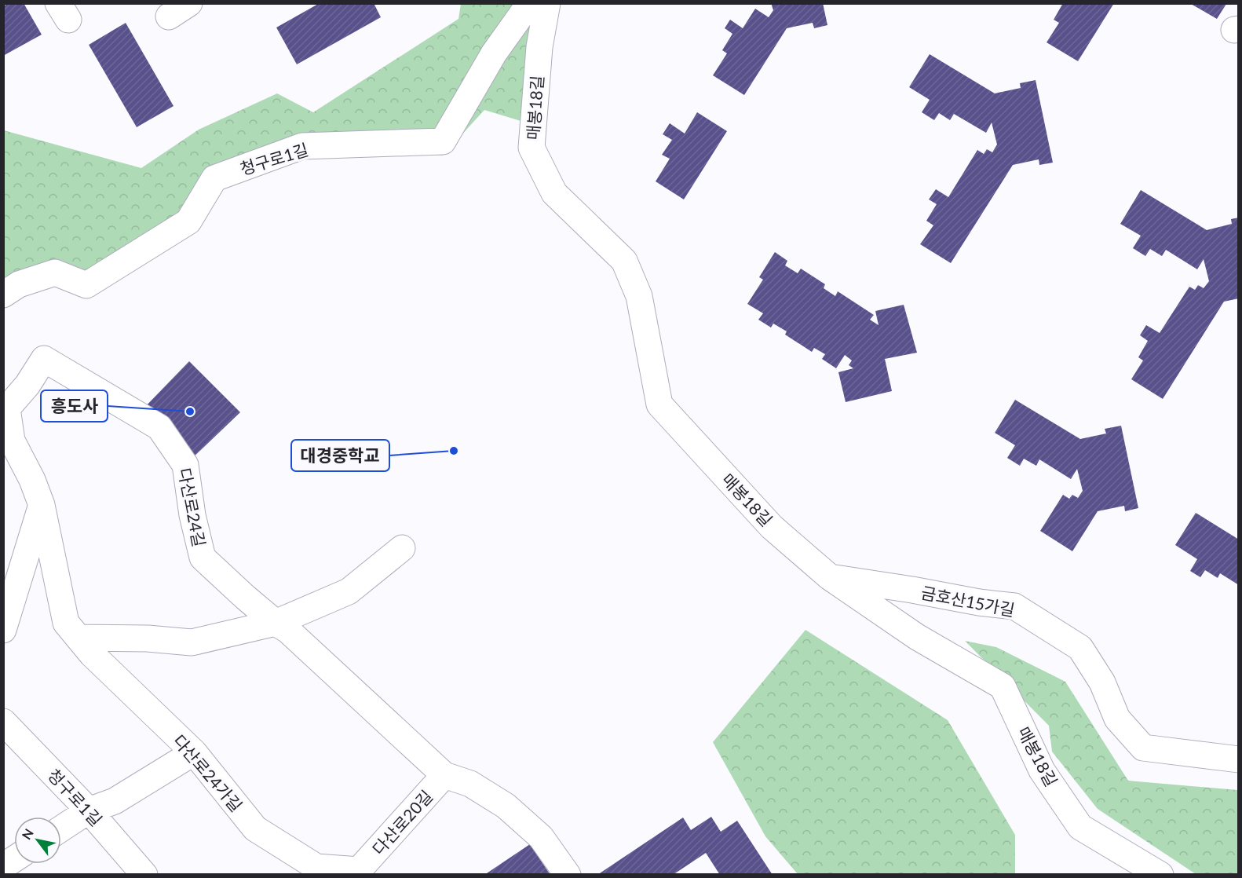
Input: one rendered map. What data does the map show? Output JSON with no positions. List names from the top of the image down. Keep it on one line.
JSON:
{"streets":{"street":["매봉18길","청구로1길","다산로24길","금호산15가길","다산로24가길","다산로20길"]},"crossings":[["매봉18길","청구로1길"],["매봉18길","금호산15가길"],["다산로24길","다산로24가길"],["다산로24길","다산로20길"],["다산로24가길","다산로20길"]],"places":["흥도사","대경중학교"],"north":"top left"}
